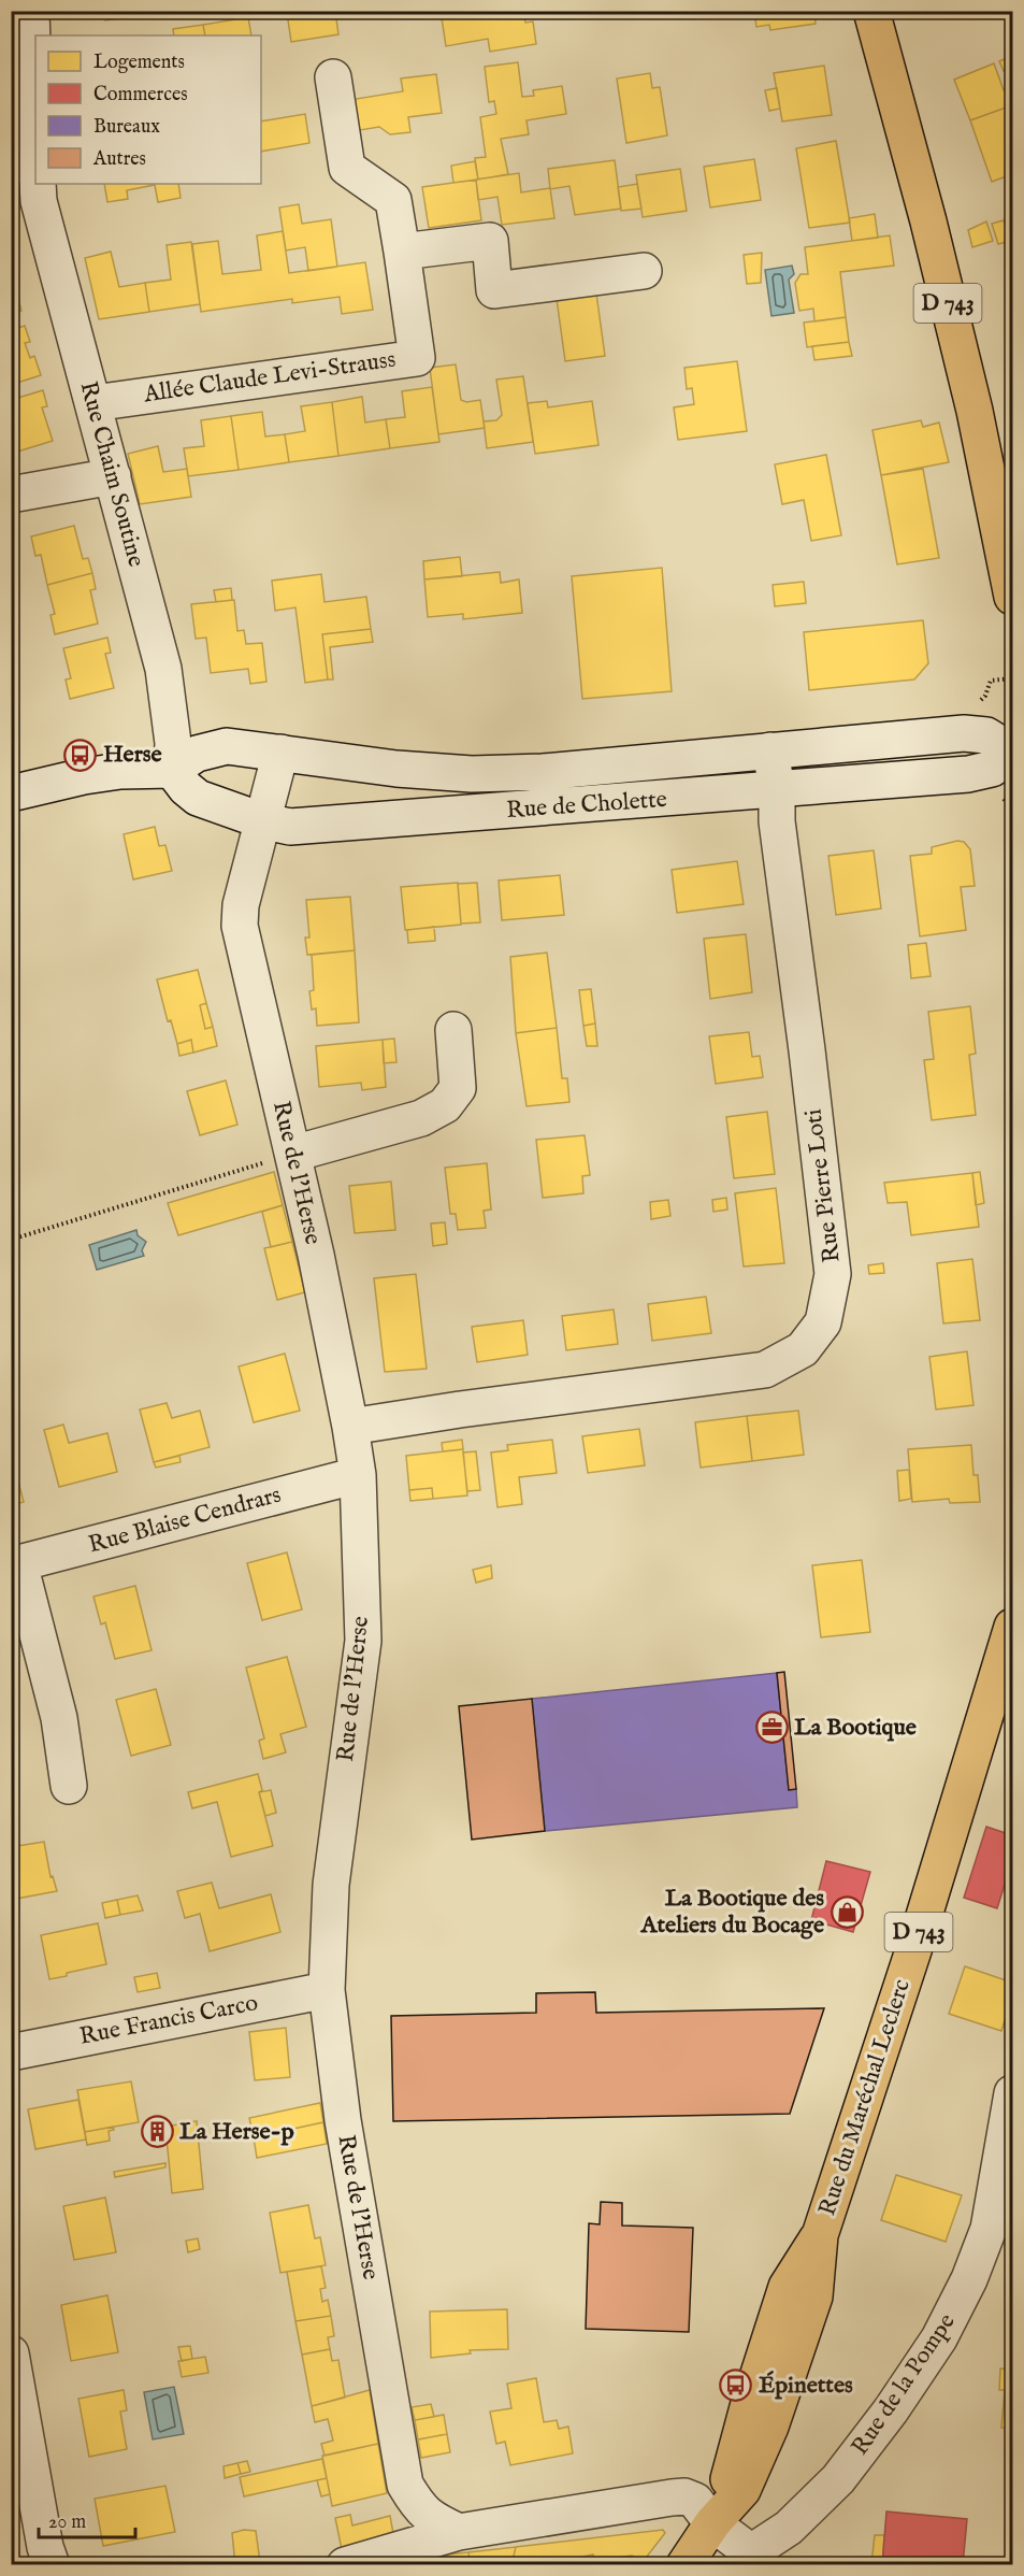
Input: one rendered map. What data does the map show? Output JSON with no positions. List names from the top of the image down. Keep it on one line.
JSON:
{"streets":{"main road":["D 743","Rue du Maréchal Leclerc"],"street":["Allée Claude Levi-Strauss","Rue Chaim Soutine","Rue de Cholette","Rue de l'Herse","Rue Pierre Loti","Rue Blaise Cendrars","Rue Francis Carco","Rue de la Pompe"]},"crossings":[["Allée Claude Levi-Strauss","Rue Chaim Soutine"],["Rue Chaim Soutine","Rue de Cholette"],["Rue de Cholette","Rue de l'Herse"],["Rue de Cholette","Rue Pierre Loti"],["Rue de l'Herse","Rue Pierre Loti"],["Rue de l'Herse","Rue Blaise Cendrars"],["Rue de l'Herse","Rue Francis Carco"],["Rue du Maréchal Leclerc","Rue de la Pompe"]],"places":{"bus stop":["Herse","Épinettes"],"office":["La Bootique"],"shop":["La Bootique des Ateliers du Bocage"],"building":["La Herse-p"]},"legend":["Logements","Commerces","Bureaux","Autres"],"scale_bar":"20 m"}
